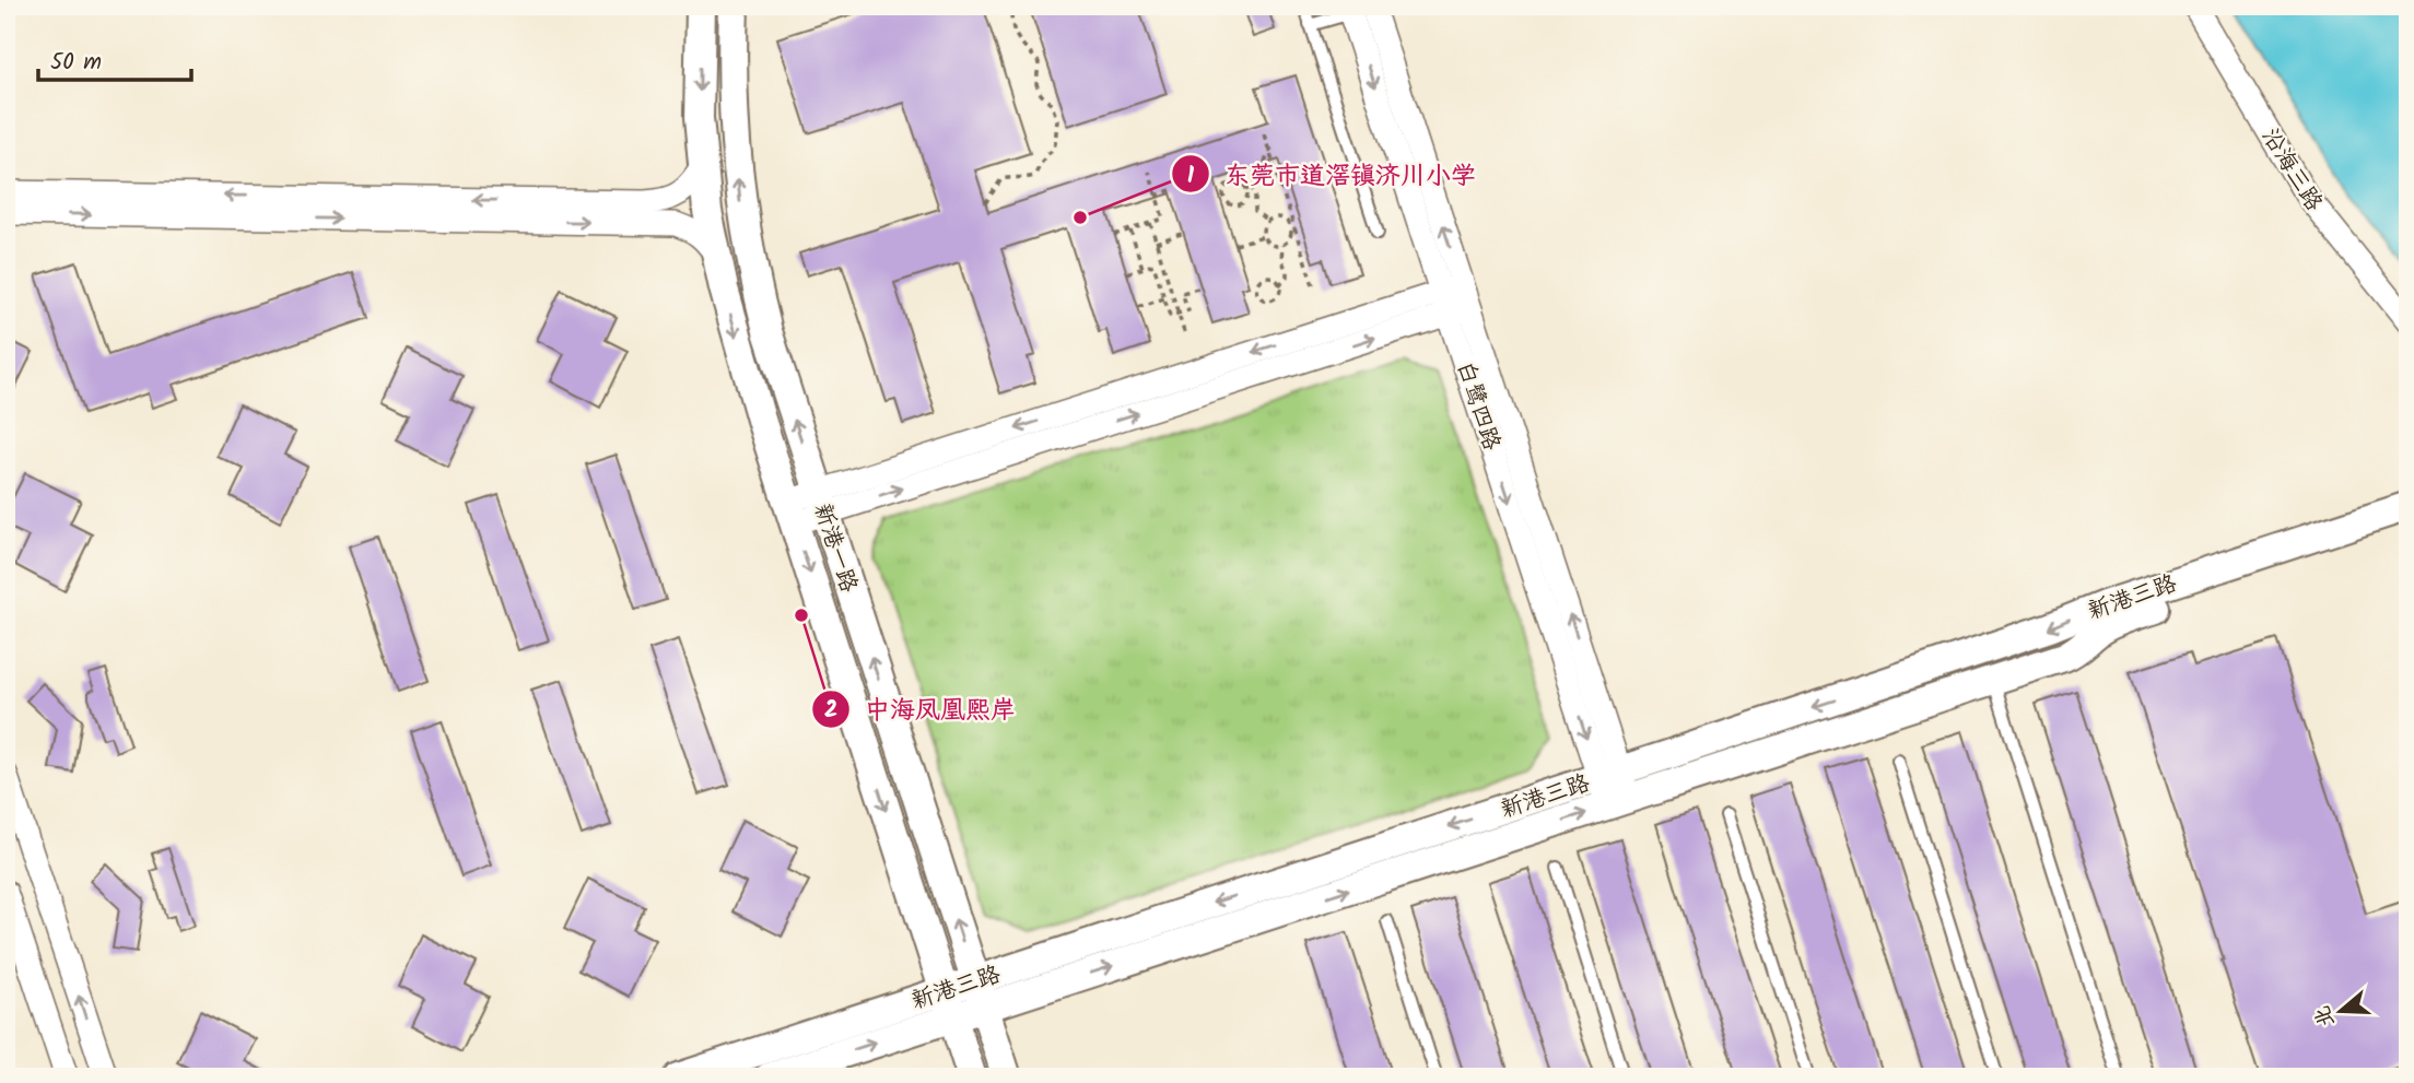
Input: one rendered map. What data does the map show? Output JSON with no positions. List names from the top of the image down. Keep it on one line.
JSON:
{"streets":{"street":["沿海三路","白鹭四路","新港一路","新港三路"]},"crossings":[["白鹭四路","新港三路"],["新港一路","新港三路"]],"places":["东莞市道滘镇济川小学","中海凤凰熙岸"],"scale_bar":"50 m","north":"left"}
